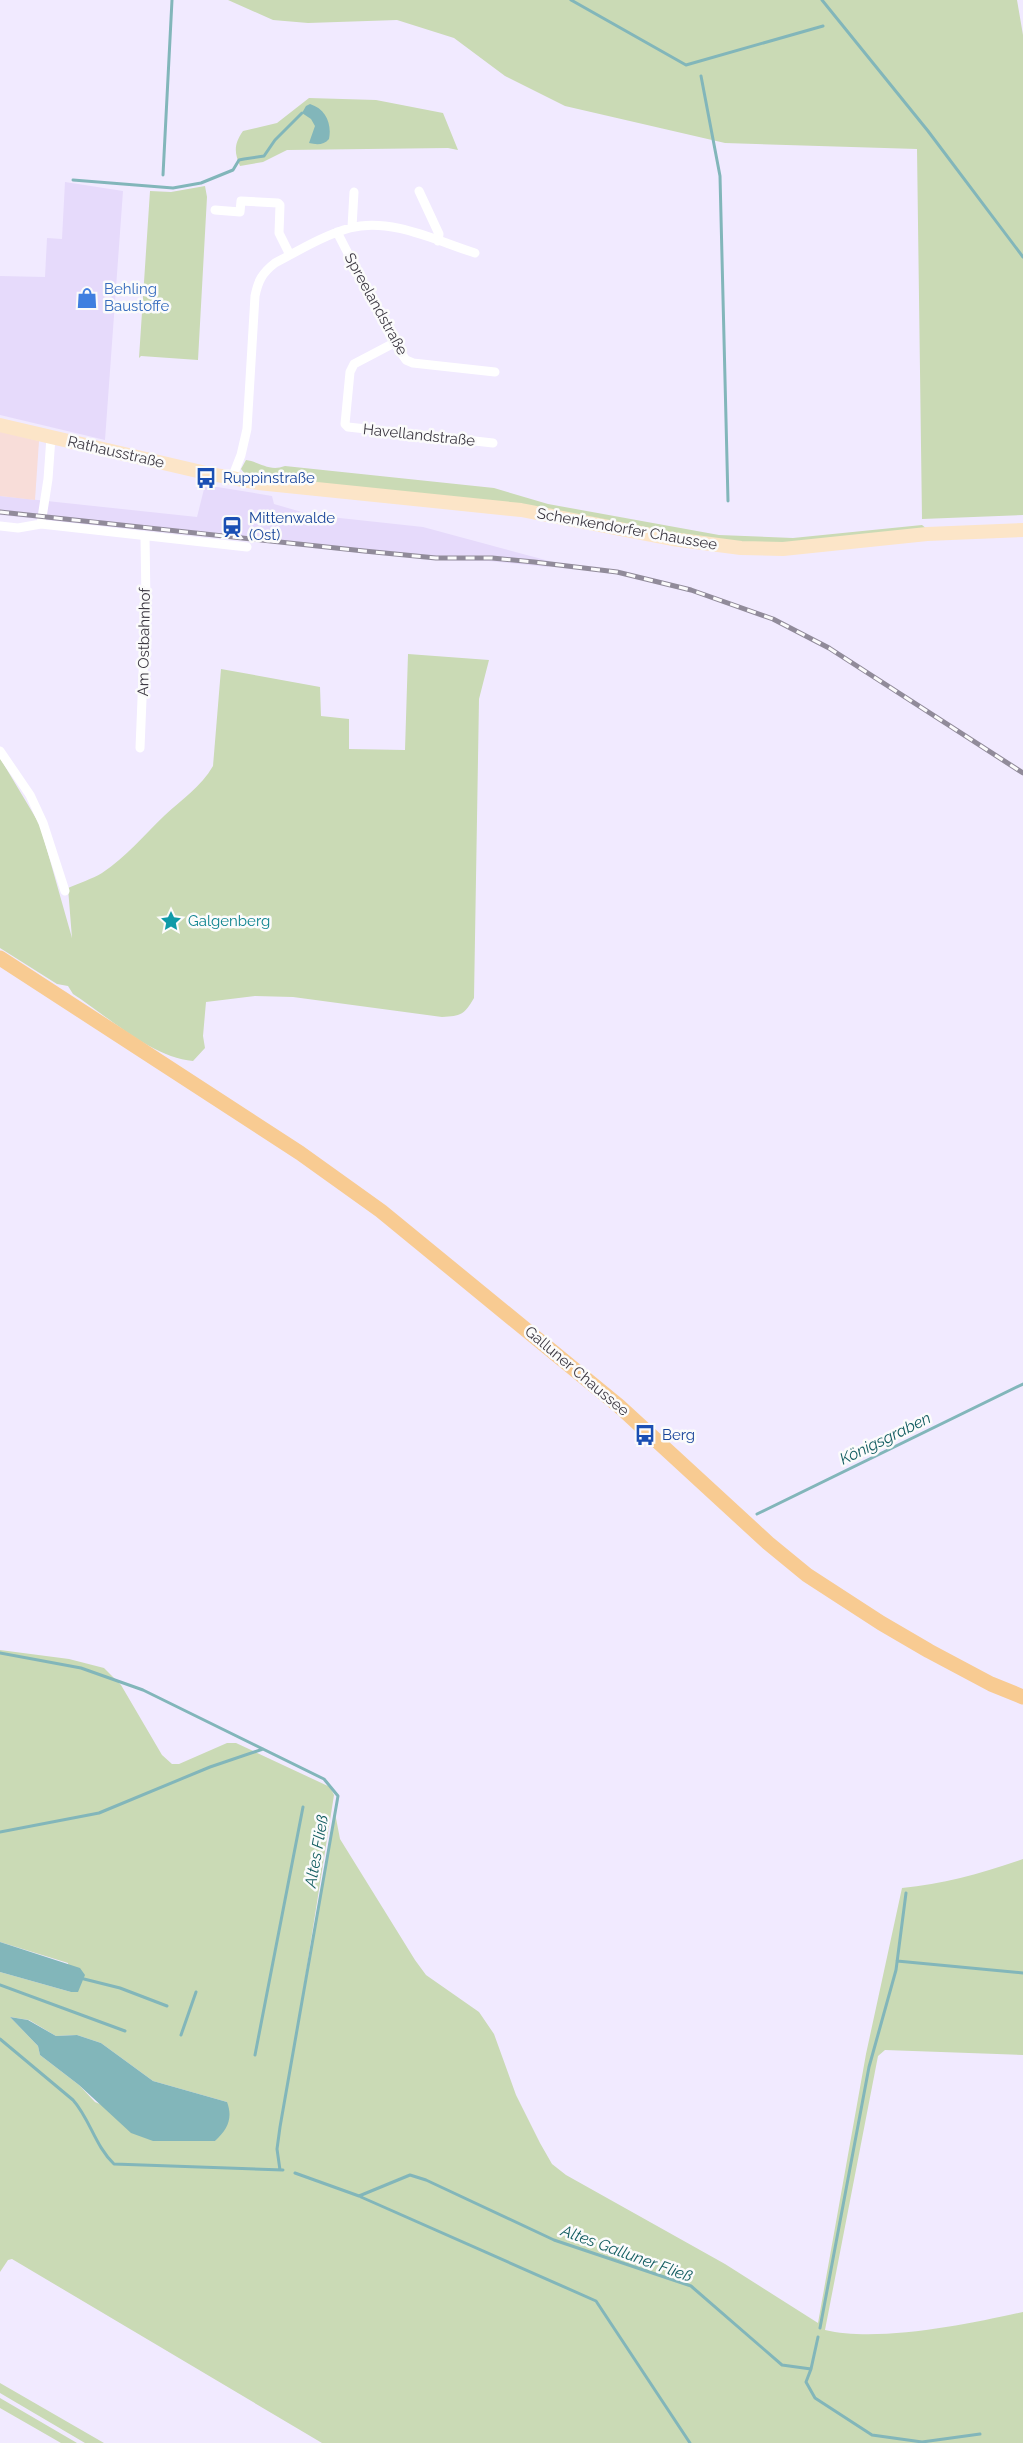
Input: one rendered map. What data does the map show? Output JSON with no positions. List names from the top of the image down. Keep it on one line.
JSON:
{"streets":{"main road":["Rathausstraße","Schenkendorfer Chaussee","Galluner Chaussee"],"street":["Spreelandstraße","Havellandstraße","Am Ostbahnhof"]},"crossings":[["Spreelandstraße","Havellandstraße"],["Rathausstraße","Schenkendorfer Chaussee"]],"water":["Königsgraben","Altes Fließ","Altes Galluner Fließ"],"places":{"shop":["Behling Baustoffe"],"bus stop":["Ruppinstraße","Berg"],"station":["Mittenwalde (Ost)"],"place":["Galgenberg"]}}
